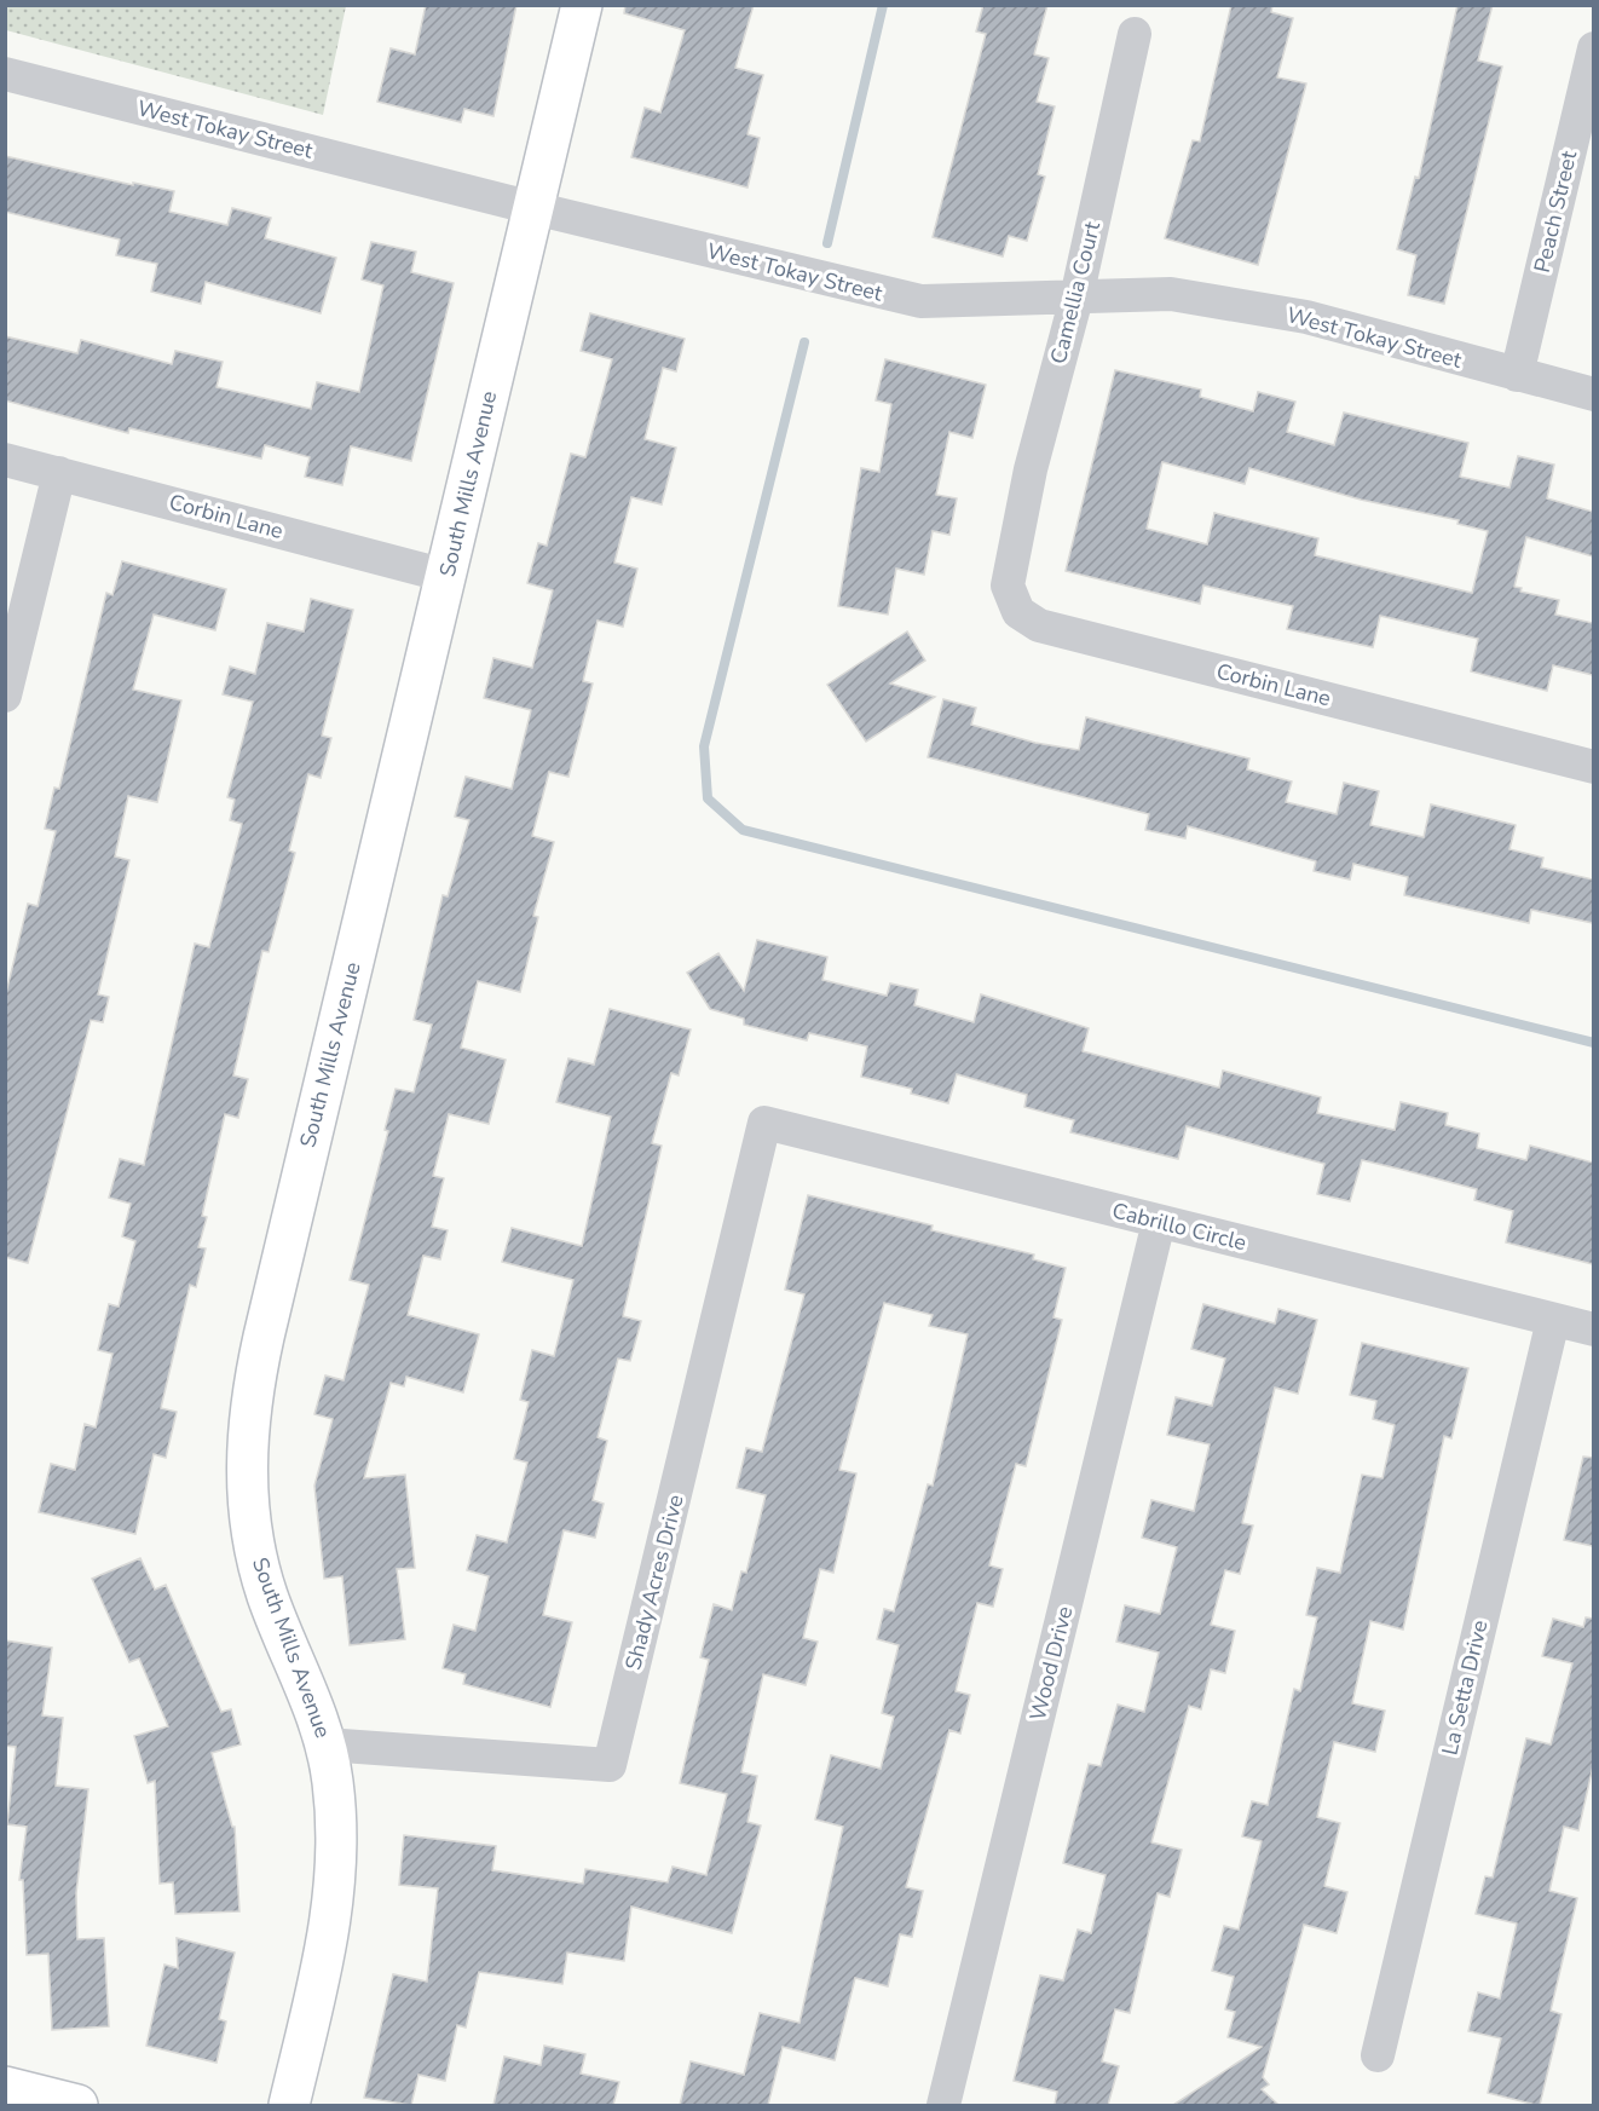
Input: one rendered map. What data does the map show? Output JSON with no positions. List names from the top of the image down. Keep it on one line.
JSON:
{"streets":{"street":["West Tokay Street","Peach Street","Camellia Court","South Mills Avenue","Corbin Lane","Cabrillo Circle","Shady Acres Drive","Wood Drive","La Setta Drive"]},"crossings":[["West Tokay Street","Peach Street"],["West Tokay Street","Camellia Court"],["West Tokay Street","South Mills Avenue"],["Camellia Court","Corbin Lane"],["South Mills Avenue","Corbin Lane"],["South Mills Avenue","Shady Acres Drive"],["Cabrillo Circle","Shady Acres Drive"],["Cabrillo Circle","Wood Drive"],["Cabrillo Circle","La Setta Drive"]]}
